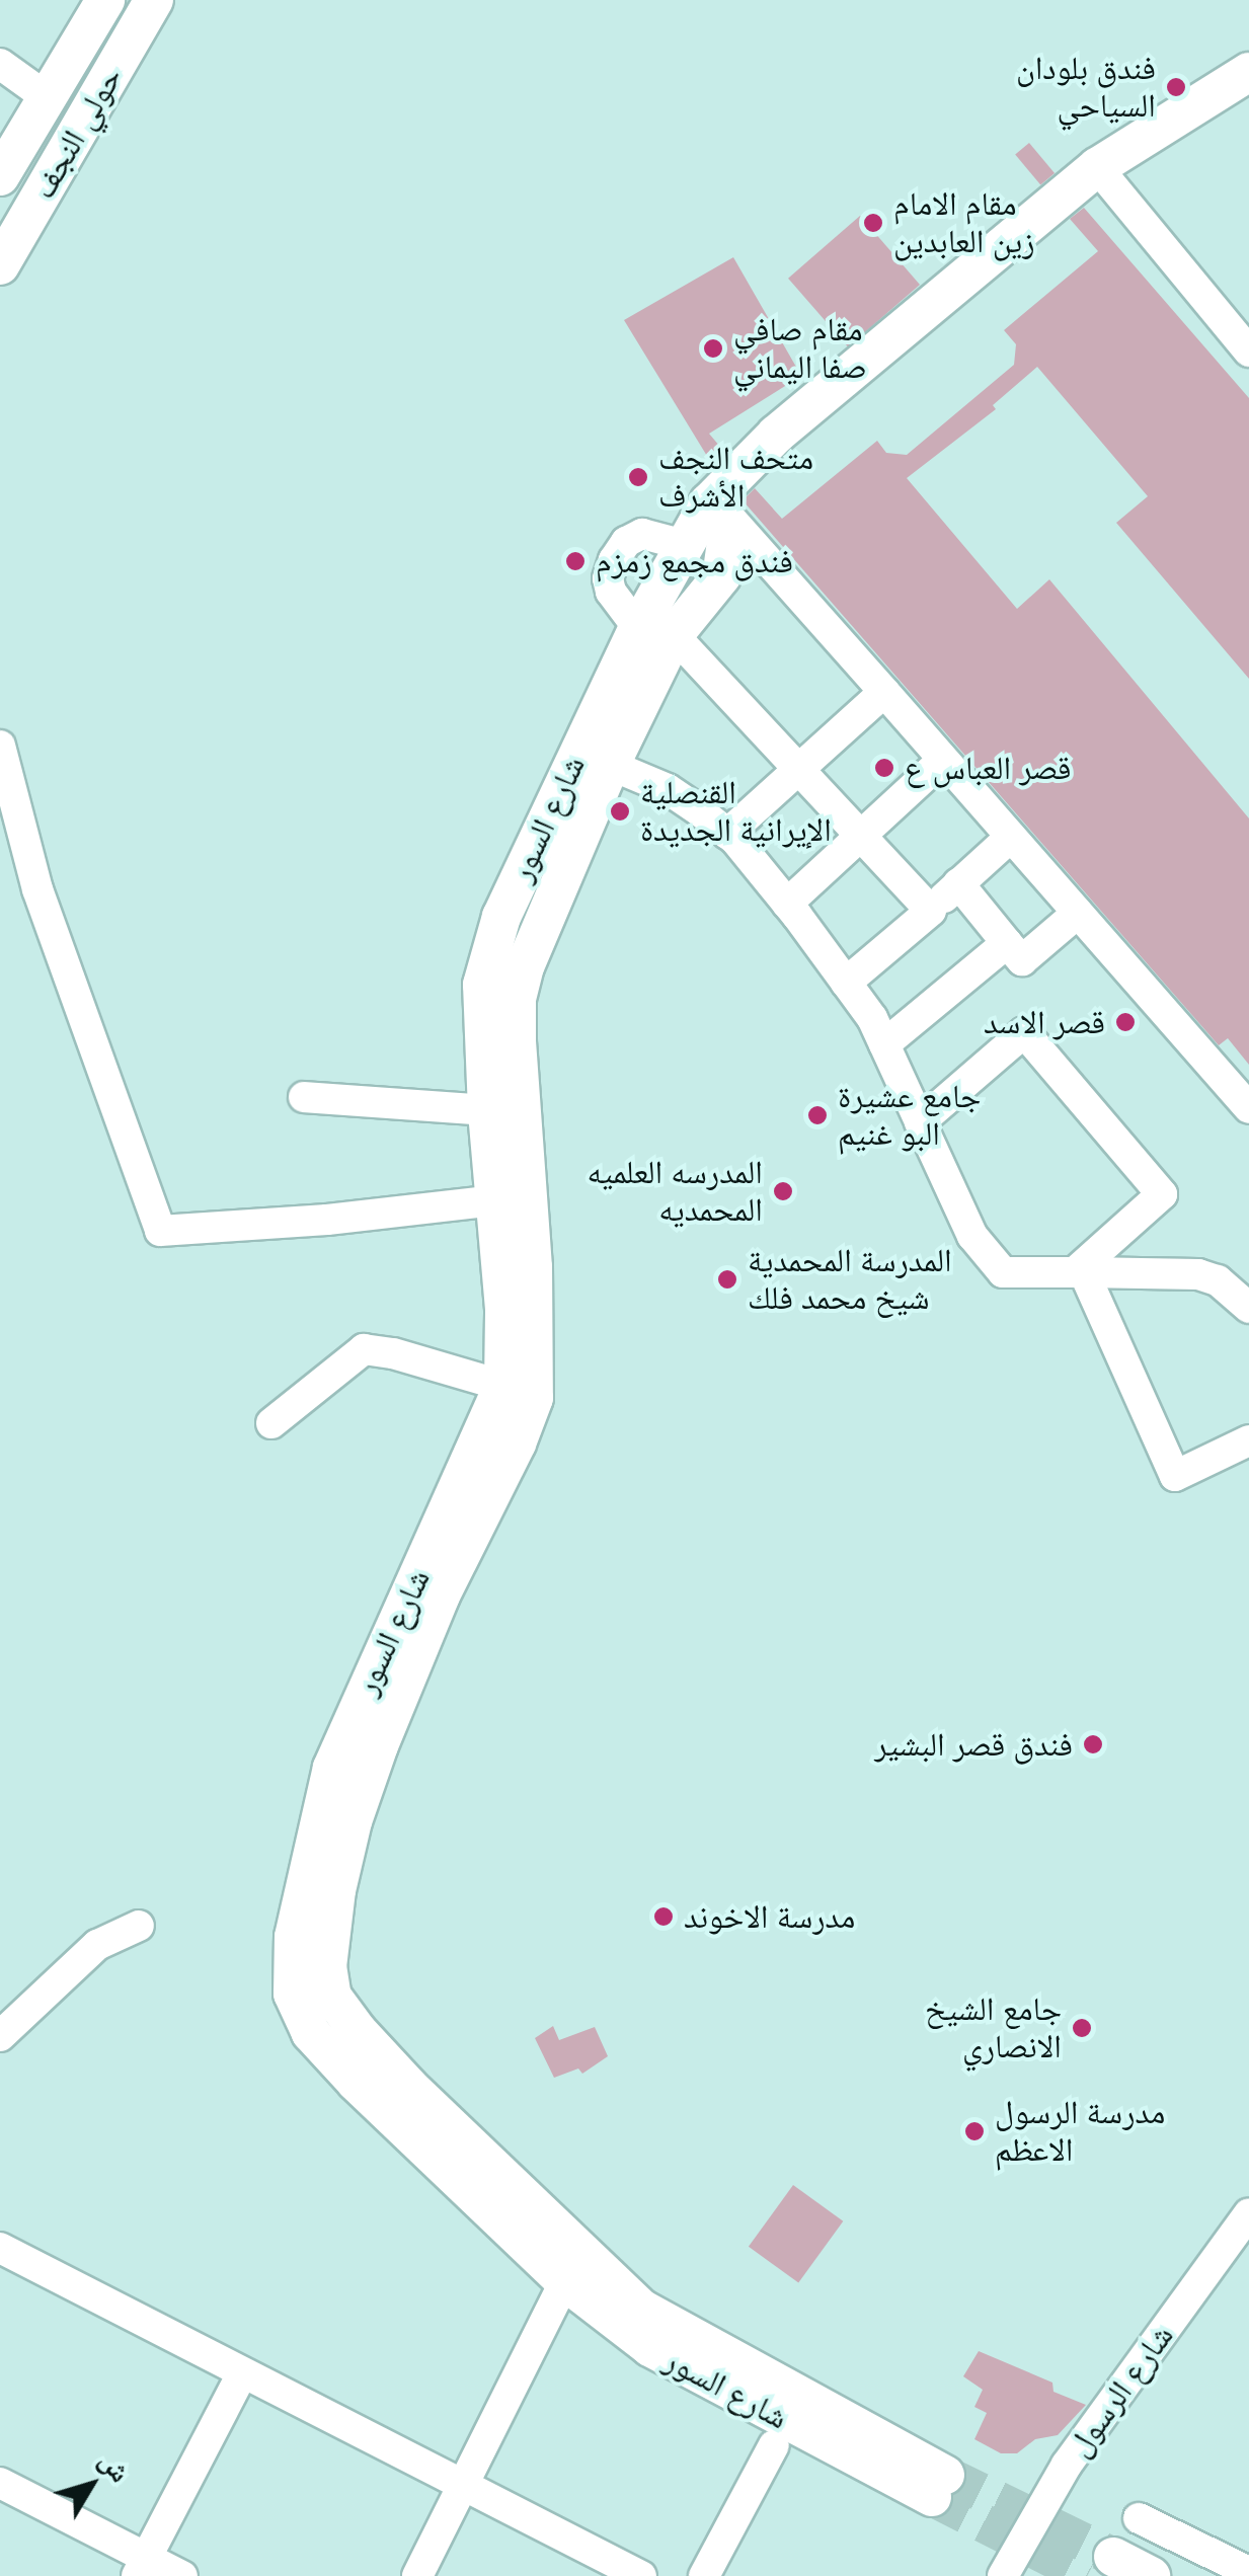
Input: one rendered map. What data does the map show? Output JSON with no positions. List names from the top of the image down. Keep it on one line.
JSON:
{"streets":{"main road":["حولي النجف","شارع السور"],"street":["شارع الرسول"]},"places":["فندق بلودان السياحي","مقام الامام زين العابدين","مقام صافي صفا اليماني","متحف النجف الأشرف","فندق مجمع زمزم","قصر العباس ع","القنصلية الإيرانية الجديدة","قصر الاسد","جامع عشيرة البو غنيم","المدرسه العلمیه المحمدیه","المدرسة المحمدية شيخ محمد فلك","فندق قصر البشير","مدرسة الاخوند","جامع الشيخ الانصاري","مدرسة الرسول الاعظم"],"north":"top right"}
